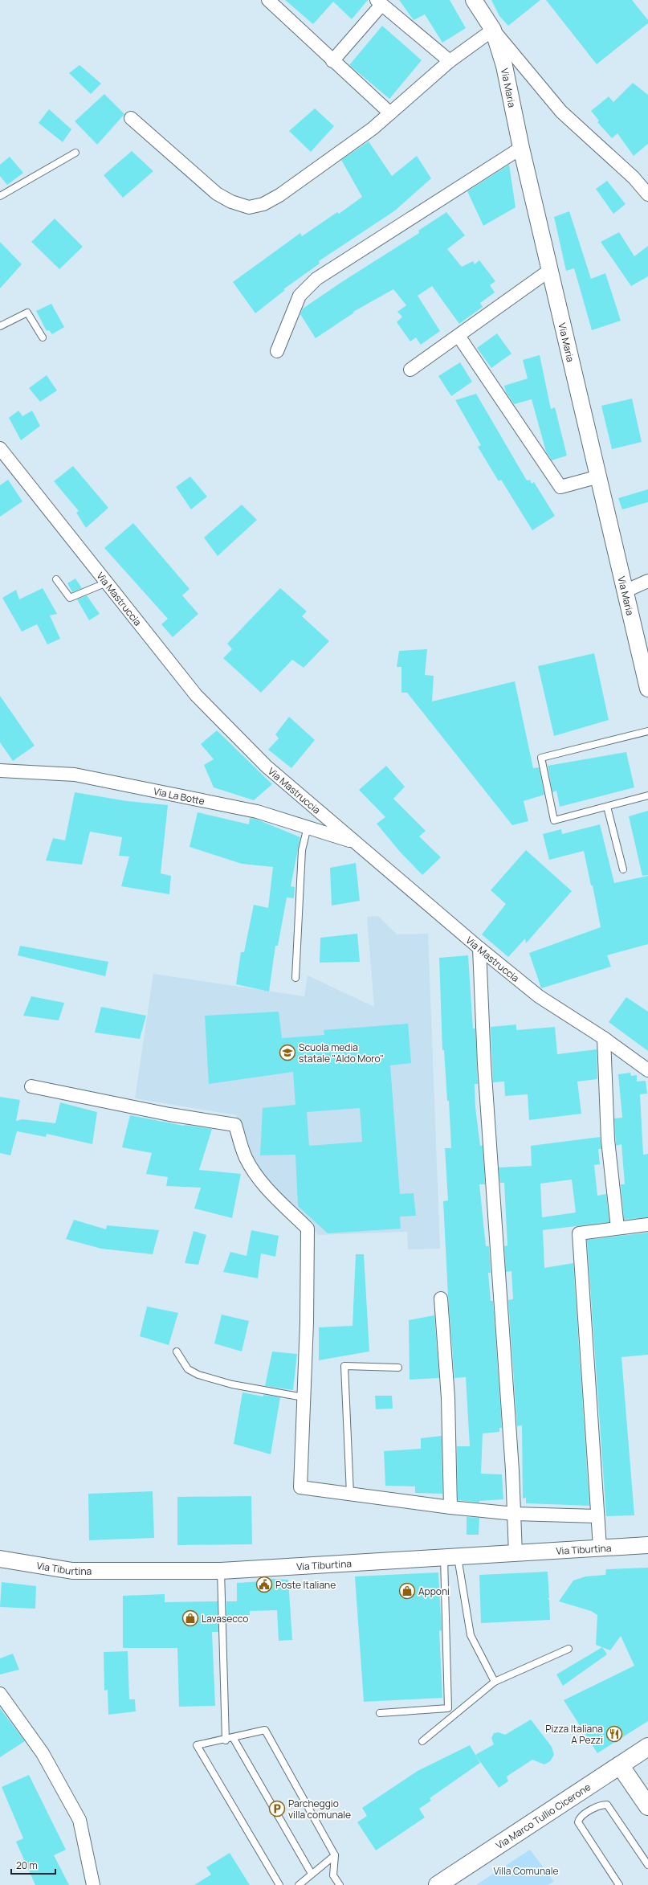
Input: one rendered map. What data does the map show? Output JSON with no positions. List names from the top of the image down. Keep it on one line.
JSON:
{"streets":{"main road":["Via Marco Tullio Cicerone"],"street":["Via Maria","Via Mastruccia","Via La Botte","Via Tiburtina"]},"crossings":[["Via Mastruccia","Via La Botte"]],"parks":["Villa Comunale"],"places":{"school or university":["Scuola media statale \"Aldo Moro\""],"public building":["Poste Italiane"],"shop":["Apponi","Lavasecco"],"restaurant":["Pizza Italiana A Pezzi"],"parking":["Parcheggio villa comunale"]},"scale_bar":"20 m"}
